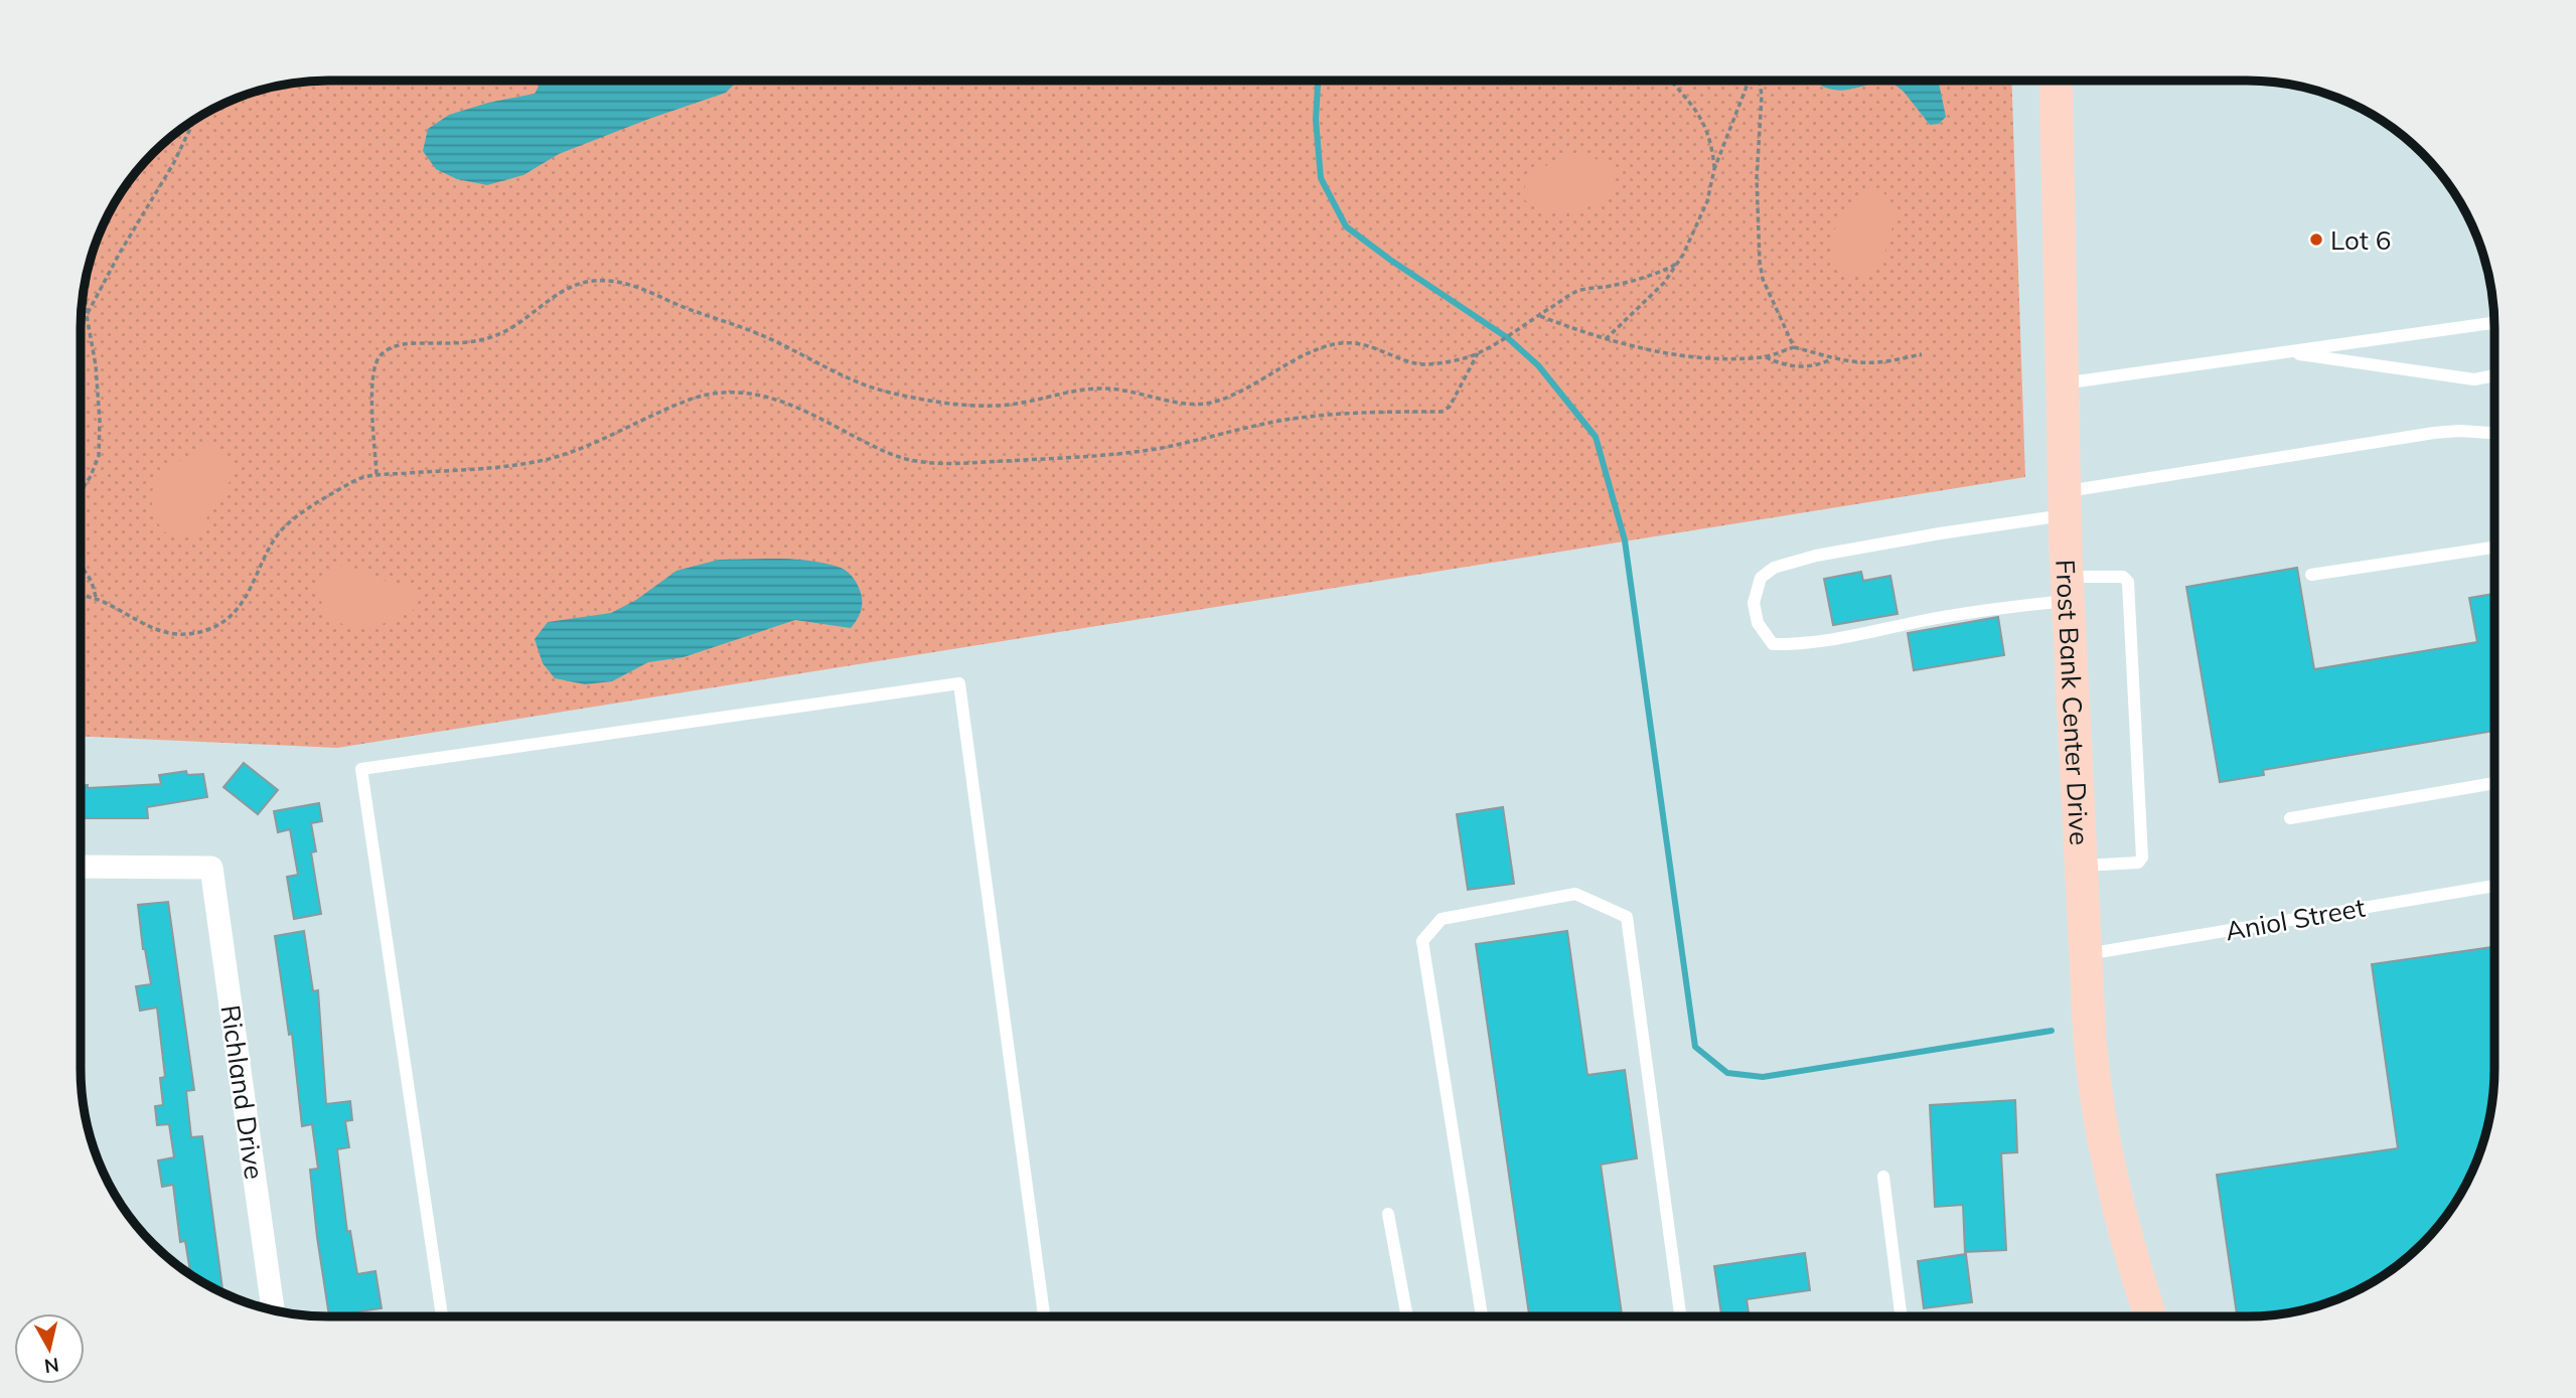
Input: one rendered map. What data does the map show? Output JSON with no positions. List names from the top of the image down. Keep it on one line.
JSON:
{"streets":{"main road":["Frost Bank Center Drive"],"street":["Richland Drive"],"lane":["Aniol Street"]},"crossings":[["Frost Bank Center Drive","Aniol Street"]],"places":["Lot 6"],"north":"bottom"}
